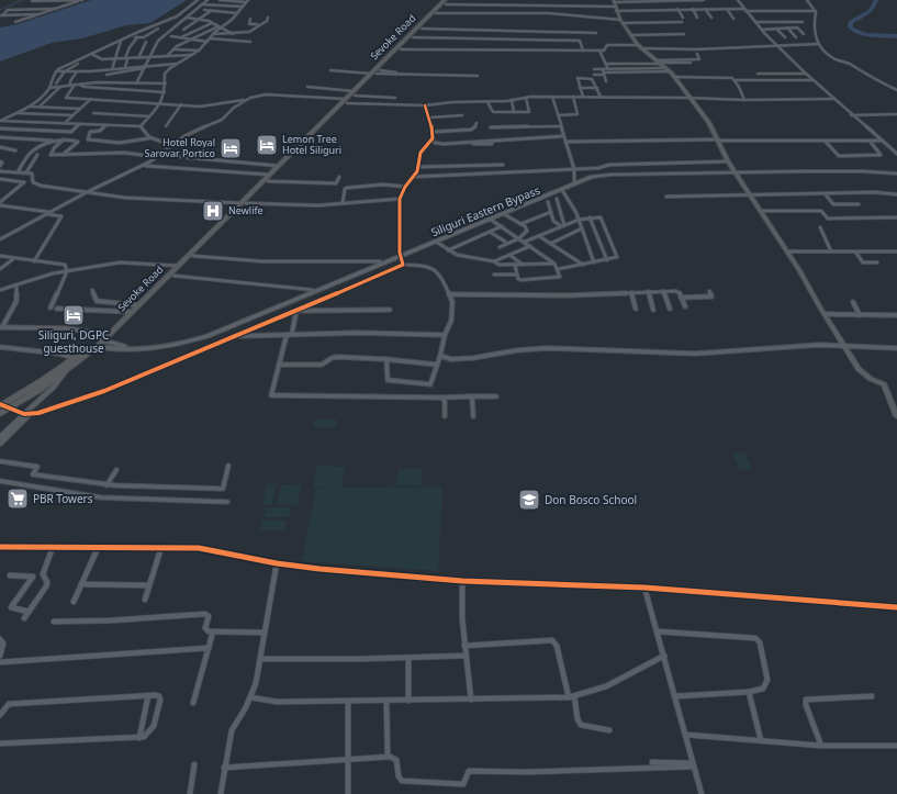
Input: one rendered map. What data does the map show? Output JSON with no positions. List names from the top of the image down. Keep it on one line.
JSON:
{"streets":{"highway":["Sevoke Road"],"main road":["Siliguri Eastern Bypass"]},"places":{"hotel":["Lemon Tree Hotel Siliguri","Hotel Royal Sarovar Portico","Siliguri, DGPC guesthouse"],"hospital":["Newlife"],"supermarket":["PBR Towers"],"school or university":["Don Bosco School"]}}
